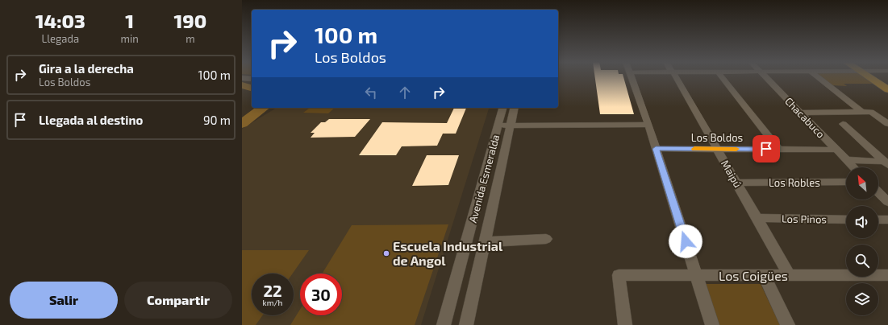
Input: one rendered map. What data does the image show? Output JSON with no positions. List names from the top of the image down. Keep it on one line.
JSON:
{"streets":{"street":["Chacabuco","Los Boldos","Maipú","Avenida Esmeralda","Los Robles","Los Pinos","Los Coigües"]},"crossings":[["Chacabuco","Los Boldos"],["Los Boldos","Maipú"],["Maipú","Los Robles"],["Maipú","Los Pinos"],["Maipú","Los Coigües"]],"places":["Escuela Industrial de Angol"],"north":"top left","page":{"eta":["14:03","Llegada","1","min","190","m"],"turn":["100 m","Los Boldos"],"list":[{"name":"Gira a la derecha","note":"Los Boldos","value":"100 m"},{"name":"Llegada al destino","value":"90 m"}],"speed":"22 km/h","limit":"30","buttons":["Salir","Compartir"]}}
